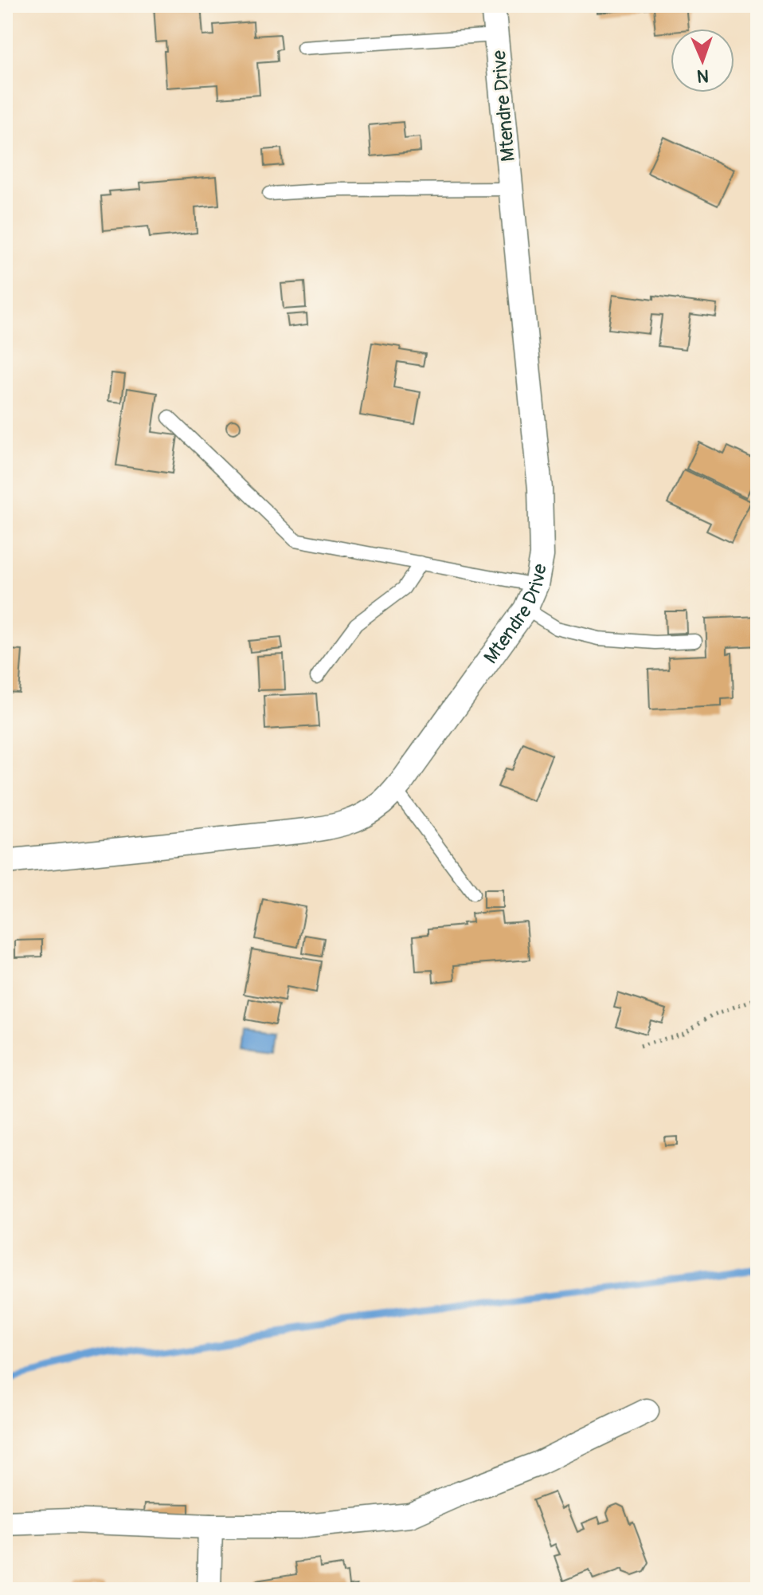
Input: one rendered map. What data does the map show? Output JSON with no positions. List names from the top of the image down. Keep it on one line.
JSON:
{"streets":{"street":["Mtendre Drive"]},"north":"bottom"}
